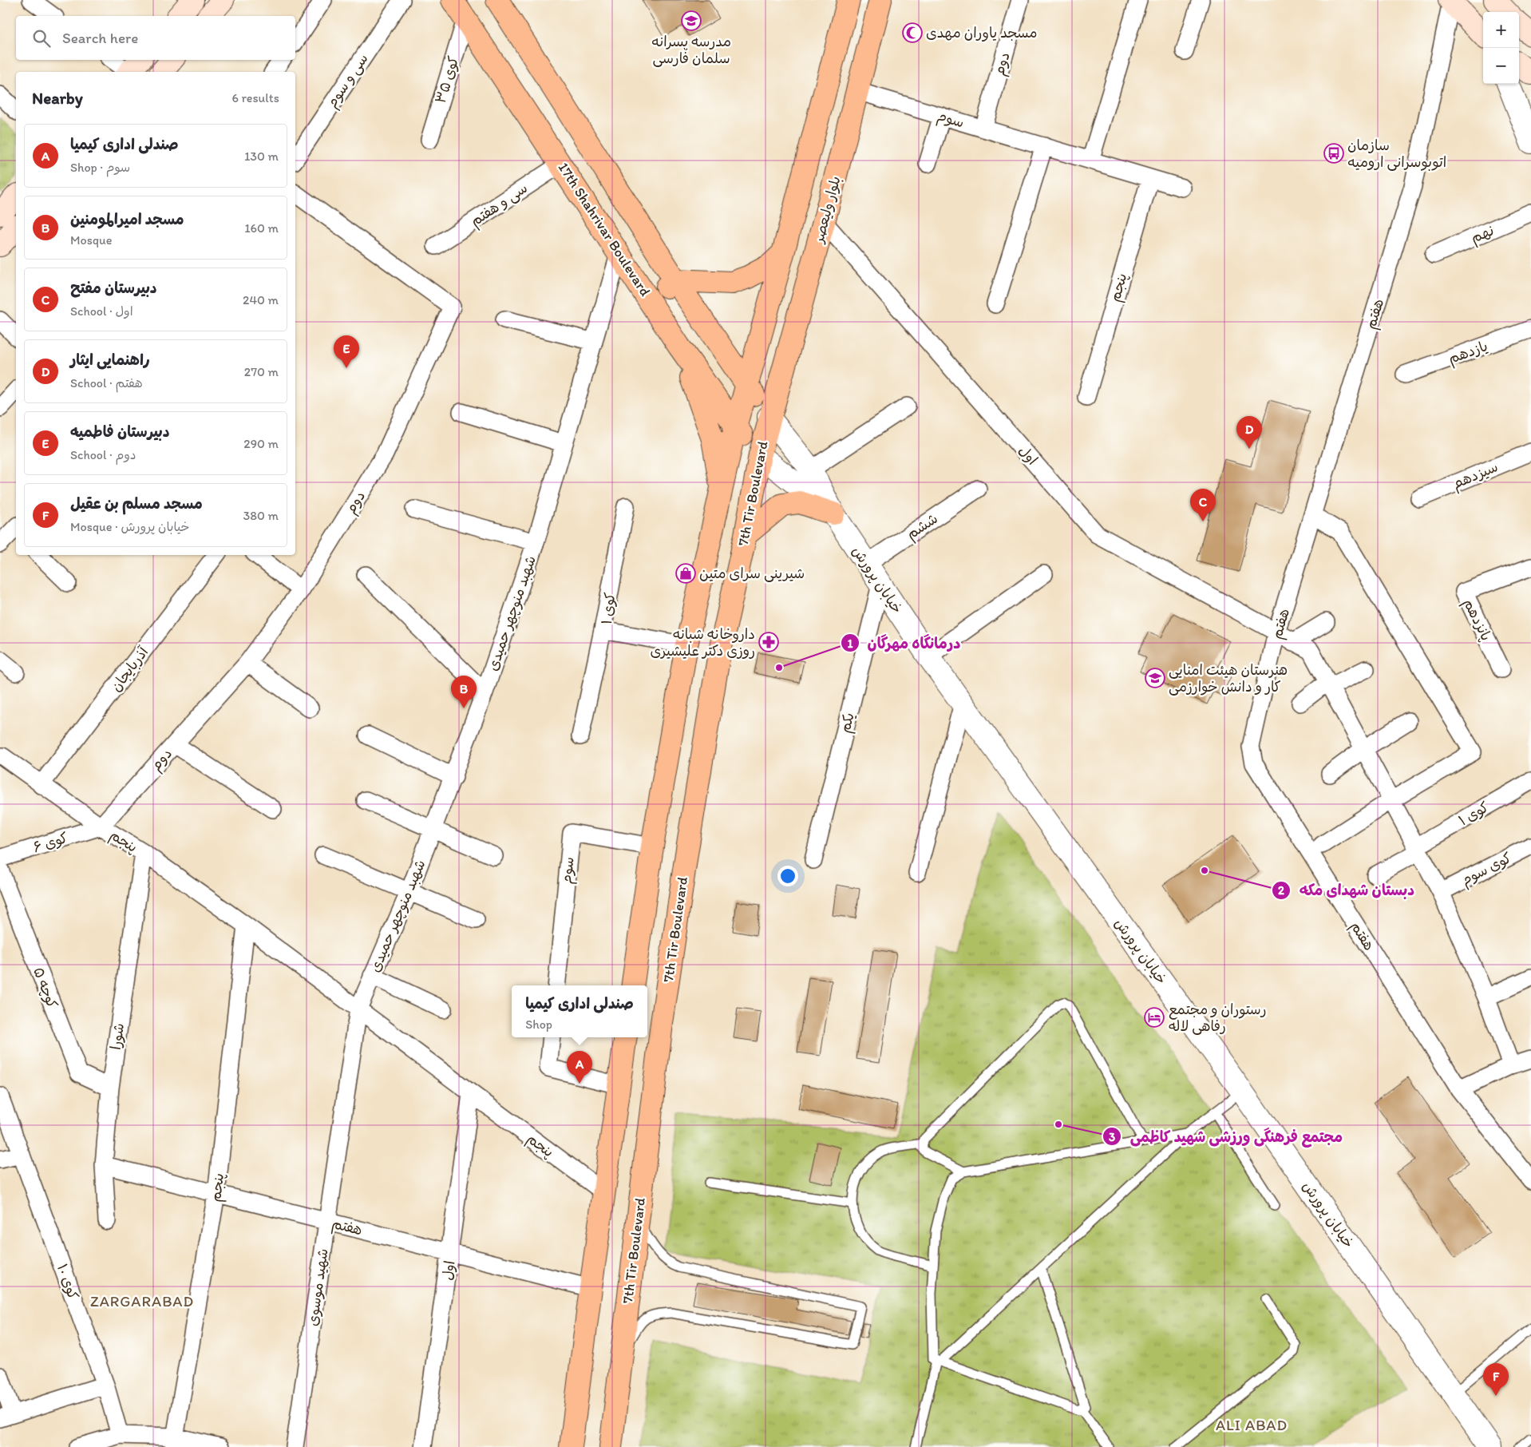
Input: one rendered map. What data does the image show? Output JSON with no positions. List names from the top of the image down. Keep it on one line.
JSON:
{"streets":{"main road":["بلوار ولیعصر","17th Shahrivar Boulevard","7th Tir Boulevard"],"street":["دوم","کوی ۳۵","سی و سوم","سوم","سی و هفتم","نهم","پنجم","هفتم","یازدهم","اول","سیزدهم","ششم","خیابان پرورش","کوی ۱","شهبد منوچهر حمیدی","پانزدهم","آذربایجان","یکم","کوی ۶","کوی سوم","کوچه ۵","شورا","کوی ۱۰","شهید موسوی"]},"crossings":[["دوم","سوم"],["دوم","پنجم"],["دوم","کوی ۶"],["کوی ۳۵","17th Shahrivar Boulevard"],["سوم","بلوار ولیعصر"],["سوم","پنجم"],["سی و هفتم","17th Shahrivar Boulevard"],["بلوار ولیعصر","اول"],["بلوار ولیعصر","7th Tir Boulevard"],["بلوار ولیعصر","خیابان پرورش"],["17th Shahrivar Boulevard","7th Tir Boulevard"],["17th Shahrivar Boulevard","خیابان پرورش"],["17th Shahrivar Boulevard","شهبد منوچهر حمیدی"],["پنجم","هفتم"],["پنجم","اول"],["پنجم","شهبد منوچهر حمیدی"],["پنجم","آذربایجان"],["پنجم","کوی ۶"],["پنجم","شورا"],["پنجم","شهید موسوی"],["هفتم","اول"],["هفتم","شورا"],["هفتم","شهید موسوی"],["اول","کوی ۱"],["اول","کوی سوم"],["7th Tir Boulevard","خیابان پرورش"],["ششم","خیابان پرورش"],["خیابان پرورش","یکم"],["شهبد منوچهر حمیدی","شهید موسوی"],["کوچه ۵","شورا"]],"districts":["ZARGARABAD","ALI ABAD"],"places":{"school or university":["مدرسه پسرانه سلمان فارسی","هنرستان هیئت امنایی کار و دانش خوارزمی"],"mosque":["مسجد یاوران مهدی"],"bus stop":["سازمان اتوبوسرانی ارومیه"],"shop":["شیرینی سرای متین"],"pharmacy":["داروخانه شبانه روزی دکتر علیشیری"],"other":["درمانگاه مهرگان","دبستان شهدای مکه","مجتمع فرهنگی ورزشی شهید کاظمی"],"hotel":["رستوران و مجتمع رفاهی لاله"]},"page":{"map_buttons":["+","−"],"search":"Search here","heading":["Nearby","6 results"],"list":[{"mark":"A","name":"صندلی اداری کیمیا","note":"Shop · سوم","value":"130 m"},{"mark":"B","name":"مسجد امیرالمومنین","note":"Mosque","value":"160 m"},{"mark":"C","name":"دبیرستان مفتح","note":"School · اول","value":"240 m"},{"mark":"D","name":"راهنمایی ایثار","note":"School · هفتم","value":"270 m"},{"mark":"E","name":"دبیرستان فاطمیه","note":"School · دوم","value":"290 m"},{"mark":"F","name":"مسجد مسلم بن عقیل","note":"Mosque · خیابان پرورش","value":"380 m"}],"pins":["E","D","C","B","A","F"],"popup":["صندلی اداری کیمیا","Shop"]}}
